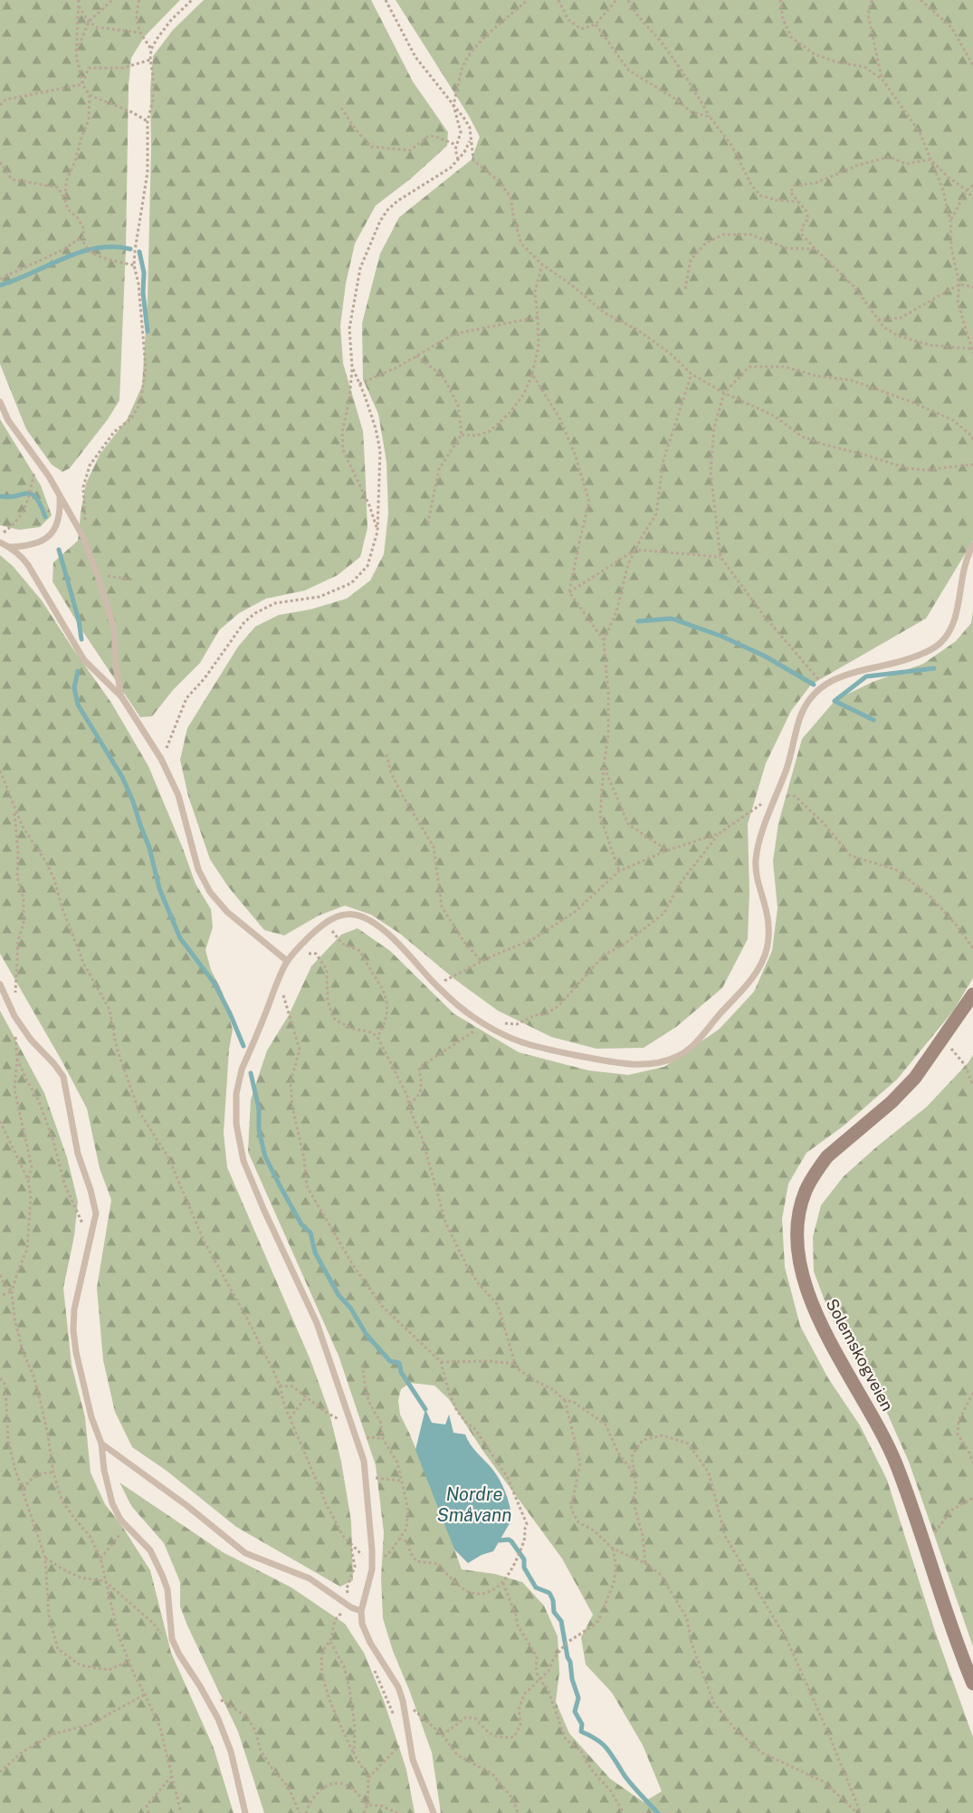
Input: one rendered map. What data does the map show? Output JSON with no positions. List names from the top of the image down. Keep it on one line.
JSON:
{"streets":{"street":["Solemskogveien"]},"water":["Nordre Småvann"]}
